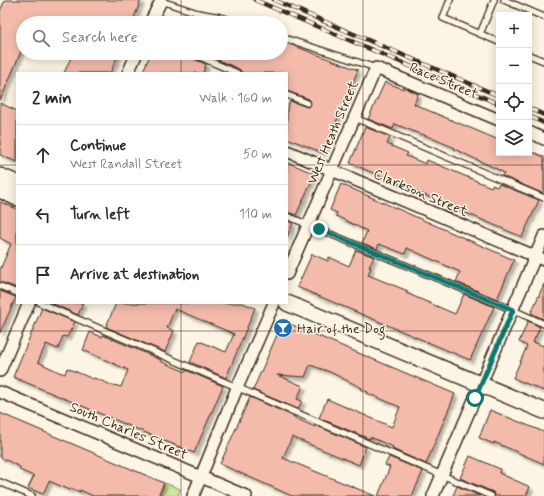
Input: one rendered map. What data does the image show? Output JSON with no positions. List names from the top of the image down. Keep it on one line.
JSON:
{"streets":{"street":["Race Street","West Heath Street","Clarkson Street","South Charles Street"]},"crossings":[["Race Street","West Heath Street"],["West Heath Street","Clarkson Street"]],"places":{"bar":["Hair of the Dog"]},"page":{"map_buttons":["+","−"],"search":"Search here","heading":["2 min","Walk · 160 m"],"list":[["Continue","West Randall Street","50 m"],["Turn left","110 m"],"Arrive at destination"]}}
